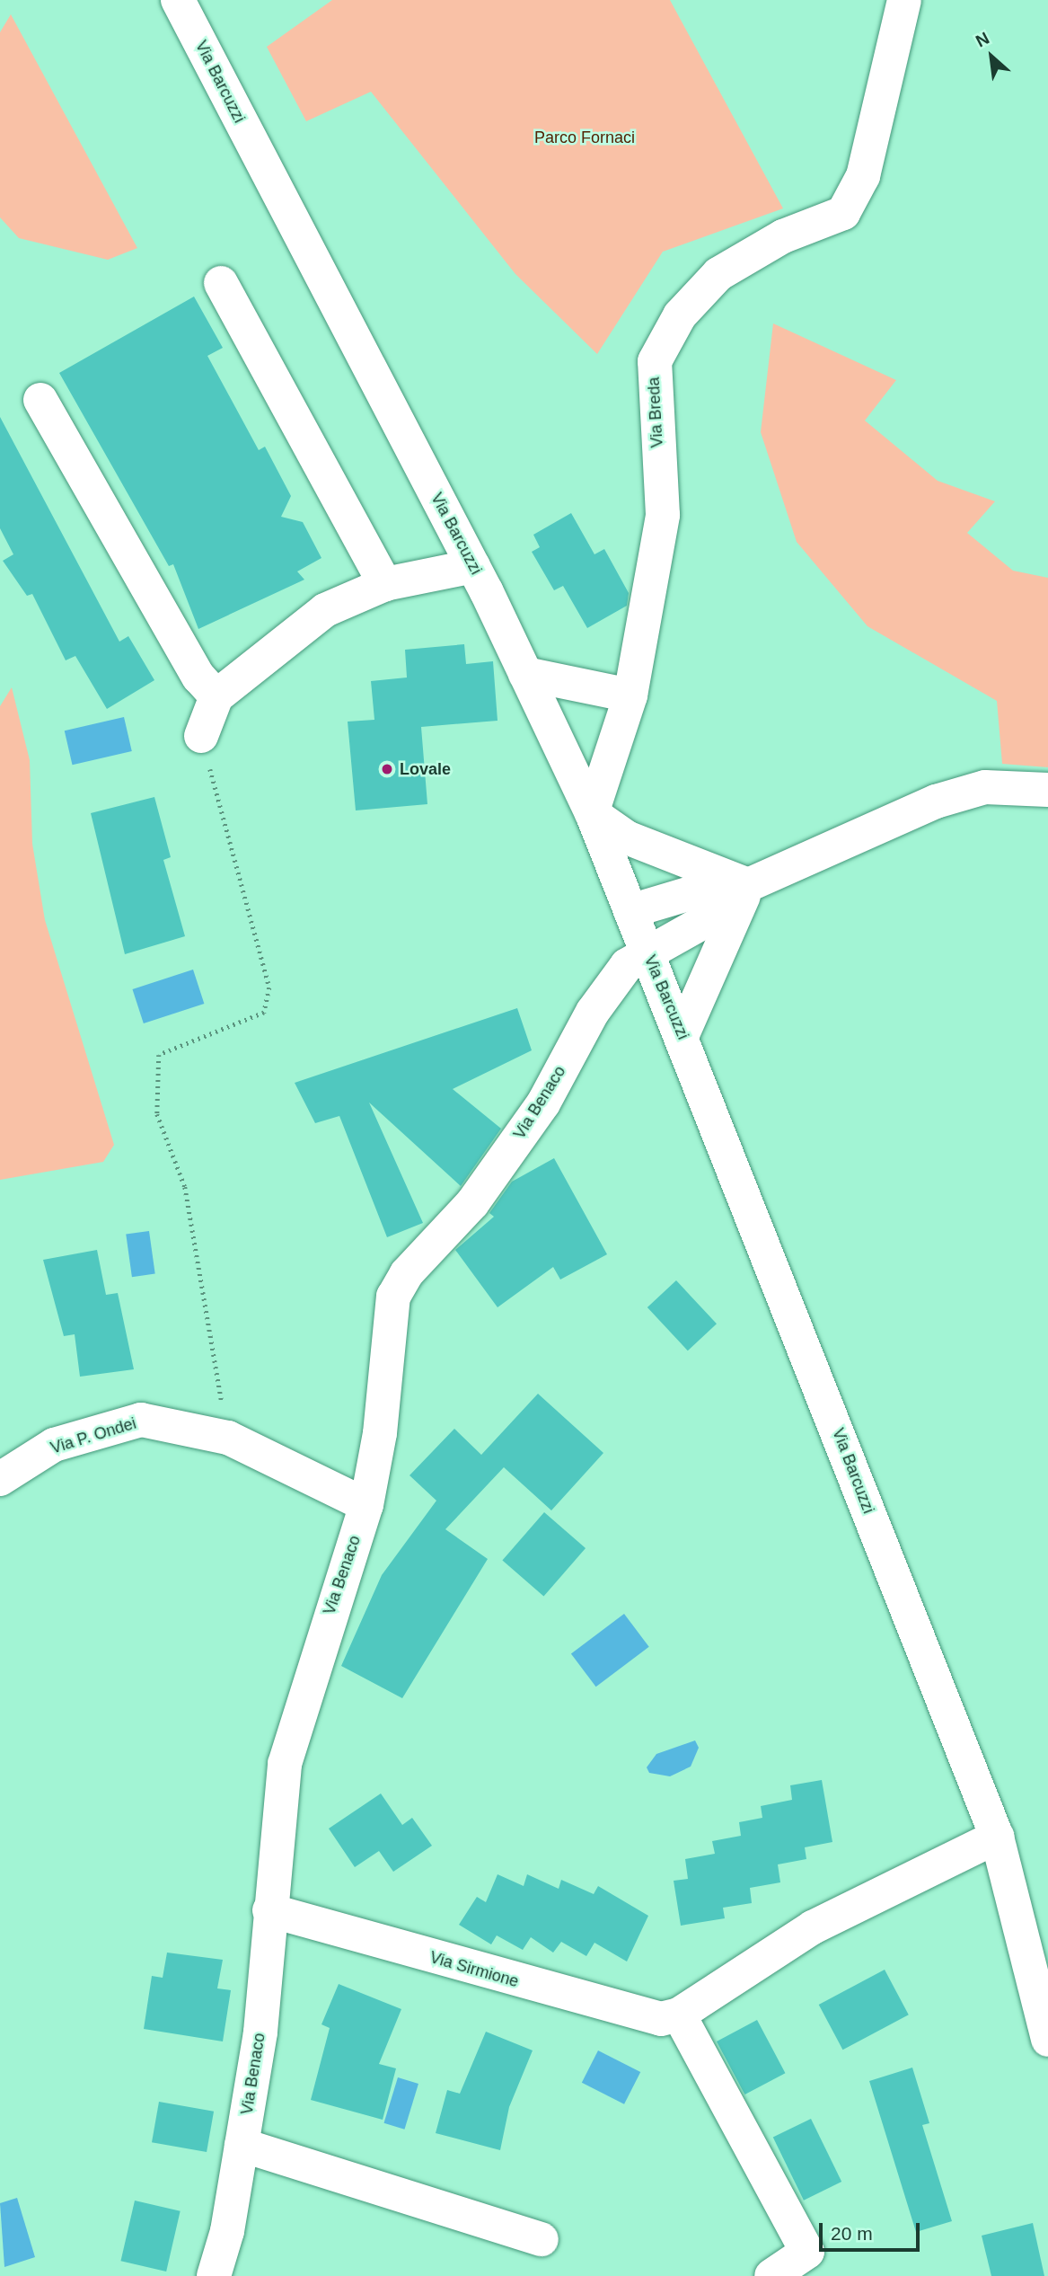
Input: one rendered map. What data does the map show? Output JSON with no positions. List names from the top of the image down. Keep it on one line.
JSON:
{"streets":{"street":["Via Barcuzzi","Via Breda","Via Benaco","Via P. Ondei","Via Sirmione"]},"crossings":[["Via Barcuzzi","Via Breda"],["Via Barcuzzi","Via Benaco"],["Via Barcuzzi","Via Sirmione"],["Via Benaco","Via P. Ondei"],["Via Benaco","Via Sirmione"]],"parks":["Parco Fornaci"],"places":["Lovale"],"scale_bar":"20 m","north":"top left"}
